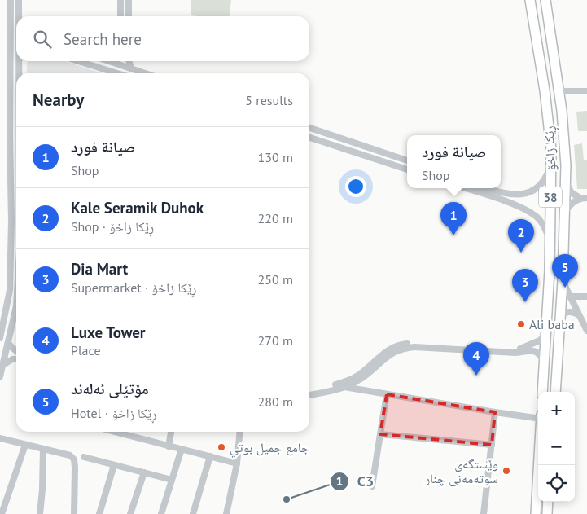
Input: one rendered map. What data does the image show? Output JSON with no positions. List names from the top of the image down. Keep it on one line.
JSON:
{"streets":{"highway":["ڕێکا زاخۆ","38"]},"places":["Ali baba","جامع جميل بوتي","وێستگەی سوتەمەنی چنار","C3"],"page":{"search":"Search here","heading":["Nearby","5 results"],"list":[{"mark":"1","name":"صيانة فورد","note":"Shop","value":"130 m"},{"mark":"2","name":"Kale Seramik Duhok","note":"Shop · ڕێکا زاخۆ","value":"220 m"},{"mark":"3","name":"Dia Mart","note":"Supermarket · ڕێکا زاخۆ","value":"250 m"},{"mark":"4","name":"Luxe Tower","note":"Place","value":"270 m"},{"mark":"5","name":"مۆتێلی ئەلەند","note":"Hotel · ڕێکا زاخۆ","value":"280 m"}],"popup":["صيانة فورد","Shop"],"pins":["1","2","5","3","4"],"map_buttons":["+","−"]}}
